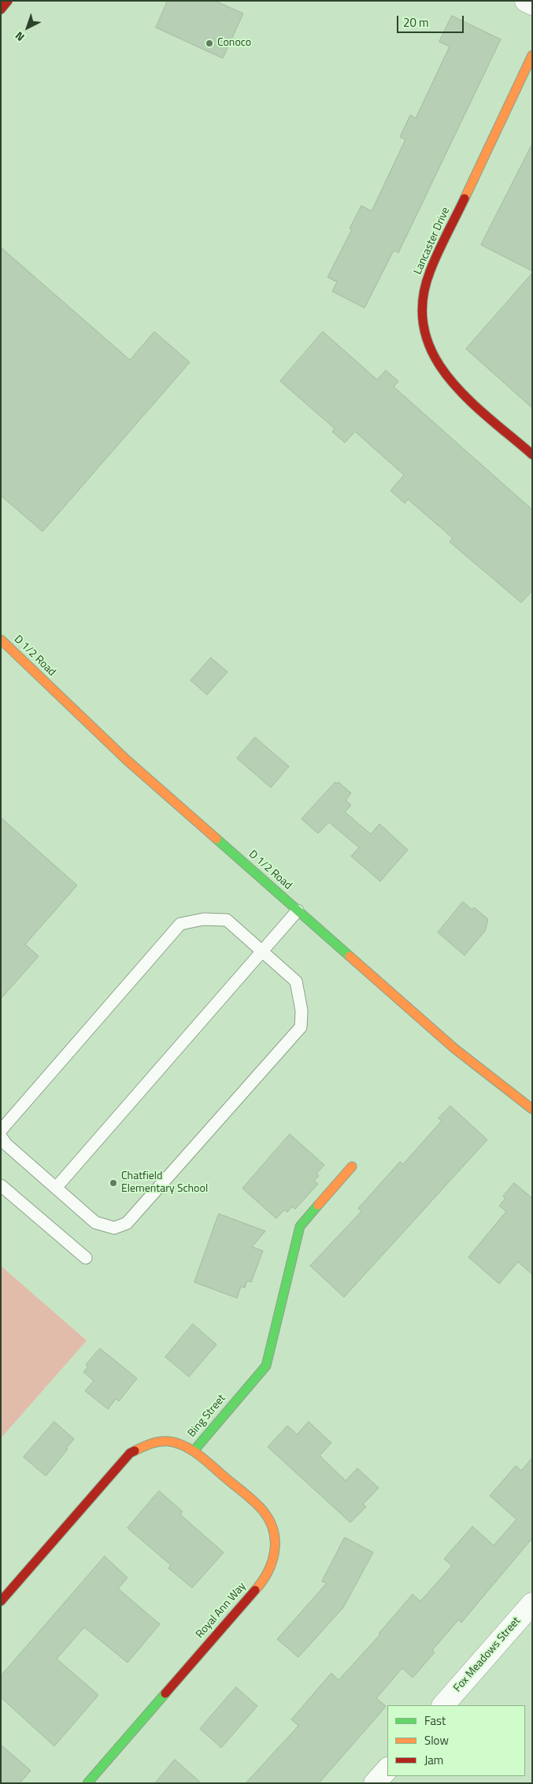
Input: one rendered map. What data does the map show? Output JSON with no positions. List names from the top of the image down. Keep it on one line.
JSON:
{"streets":{"street":["Lancaster Drive","D 1/2 Road","Bing Street","Royal Ann Way","Fox Meadows Street"]},"crossings":[["Bing Street","Royal Ann Way"]],"places":["Conoco","Chatfield Elementary School"],"legend":["Fast","Slow","Jam"],"scale_bar":"20 m","north":"bottom left"}
